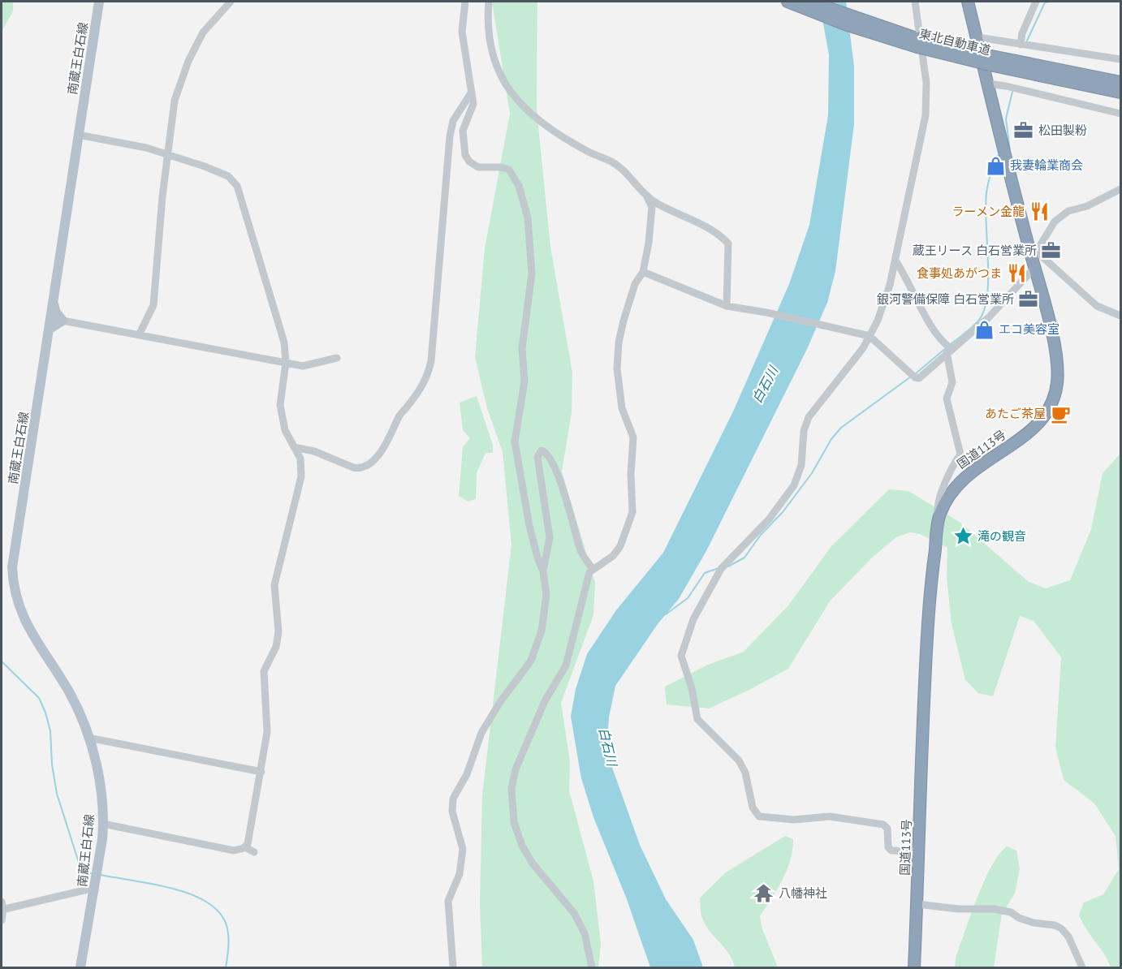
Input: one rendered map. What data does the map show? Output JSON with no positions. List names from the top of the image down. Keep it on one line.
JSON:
{"streets":{"highway":["東北自動車道","国道113号"],"main road":["南蔵王白石線"]},"water":["白石川"],"places":{"office":["松田製粉","蔵王リース 白石営業所","銀河警備保障 白石営業所"],"shop":["我妻輪業商会","エコ美容室"],"restaurant":["ラーメン金龍","食事処あがつま"],"cafe":["あたご茶屋"],"place":["滝の観音"],"temple":["八幡神社"]}}
